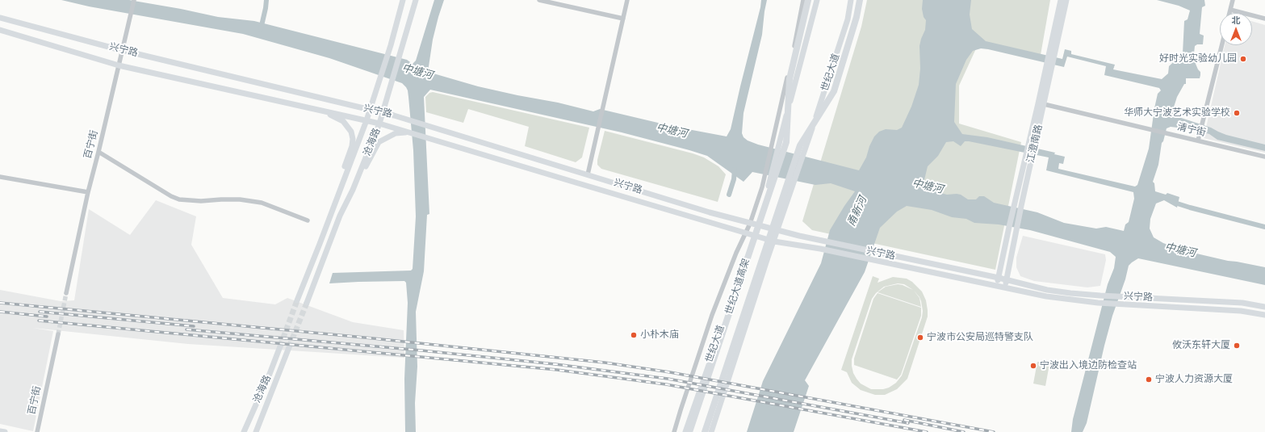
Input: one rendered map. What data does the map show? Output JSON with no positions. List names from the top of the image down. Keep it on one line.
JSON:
{"streets":{"highway":["世纪大道高架"],"main road":["兴宁路","世纪大道","沧海路","江澄南路"],"street":["清宁街","百宁街"]},"crossings":[["兴宁路","世纪大道"],["兴宁路","沧海路"],["兴宁路","江澄南路"],["兴宁路","百宁街"],["清宁街","江澄南路"]],"water":["中塘河","甬新河"],"places":["好时光实验幼儿园","华师大宁波艺术实验学校","小朴木庙","宁波市公安局巡特警支队","攸沃东轩大厦","宁波出入境边防检查站","宁波人力资源大厦"],"north":"top"}
